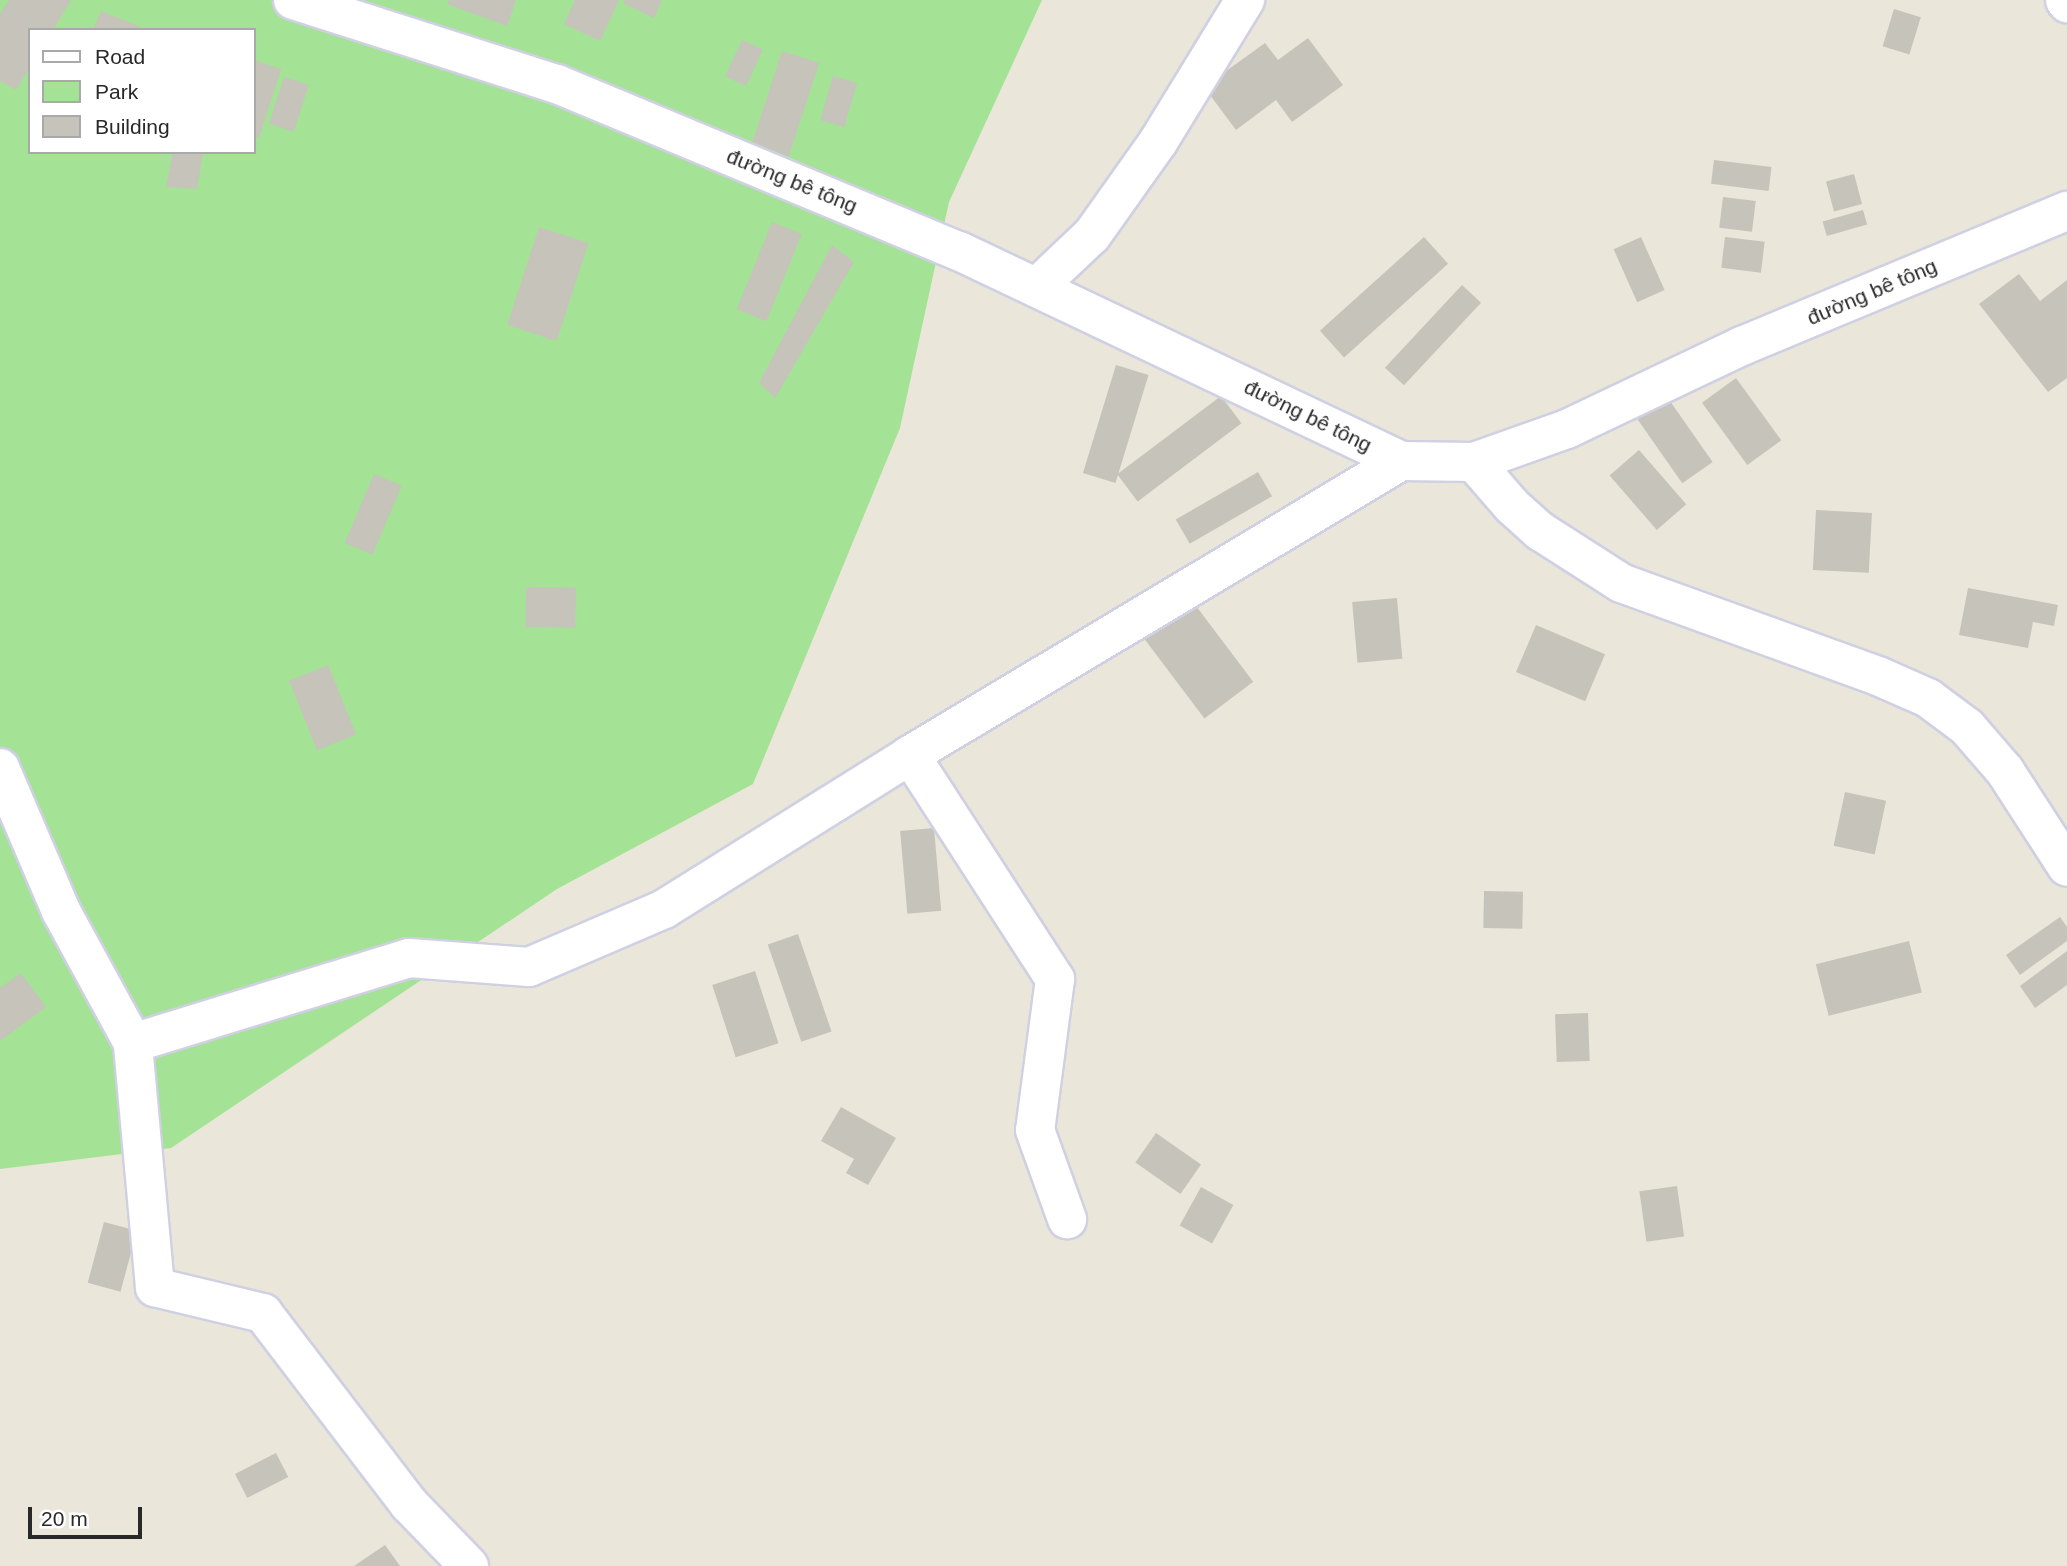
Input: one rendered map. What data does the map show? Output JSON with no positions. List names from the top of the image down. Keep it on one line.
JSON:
{"streets":{"street":["đường bê tông"]},"legend":["Road","Park","Building"],"scale_bar":"20 m"}
